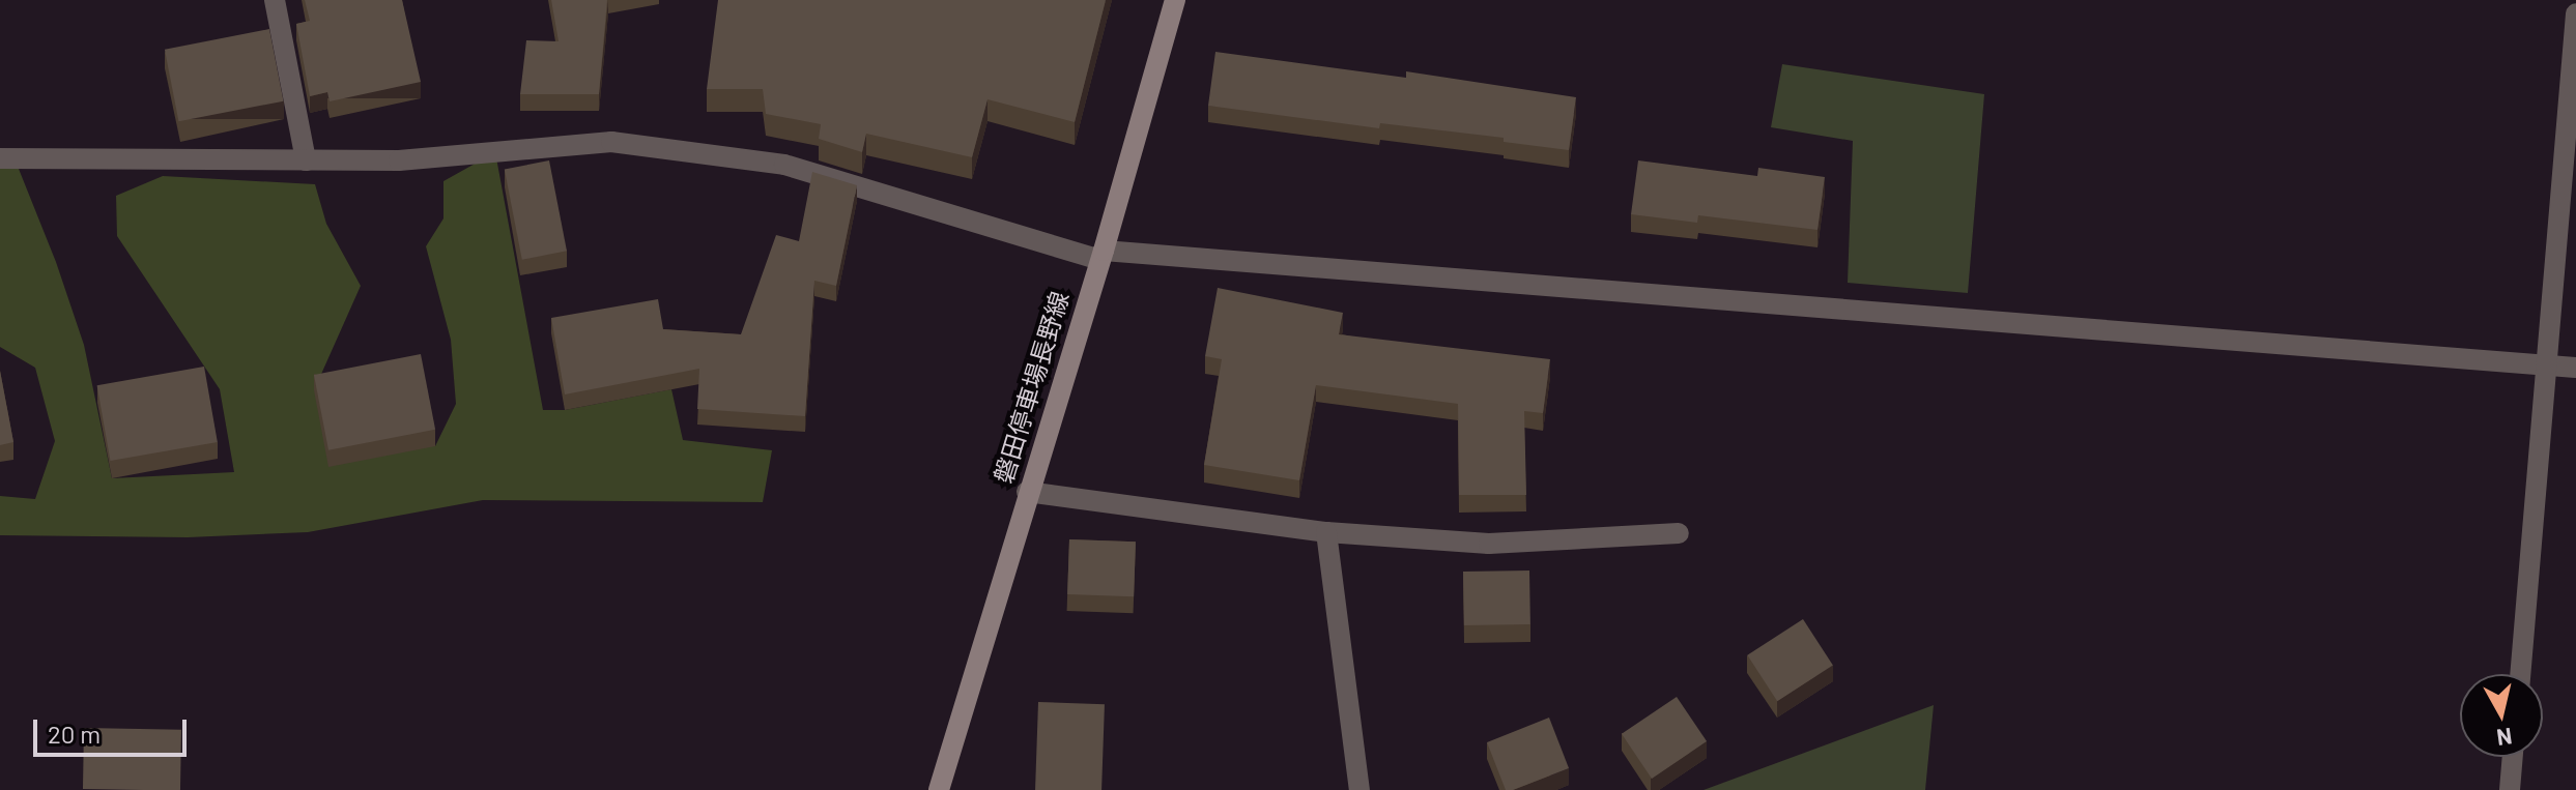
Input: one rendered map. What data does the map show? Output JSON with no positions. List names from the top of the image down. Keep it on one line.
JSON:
{"streets":{"main road":["磐田停車場長野線"]},"scale_bar":"20 m","north":"bottom"}
